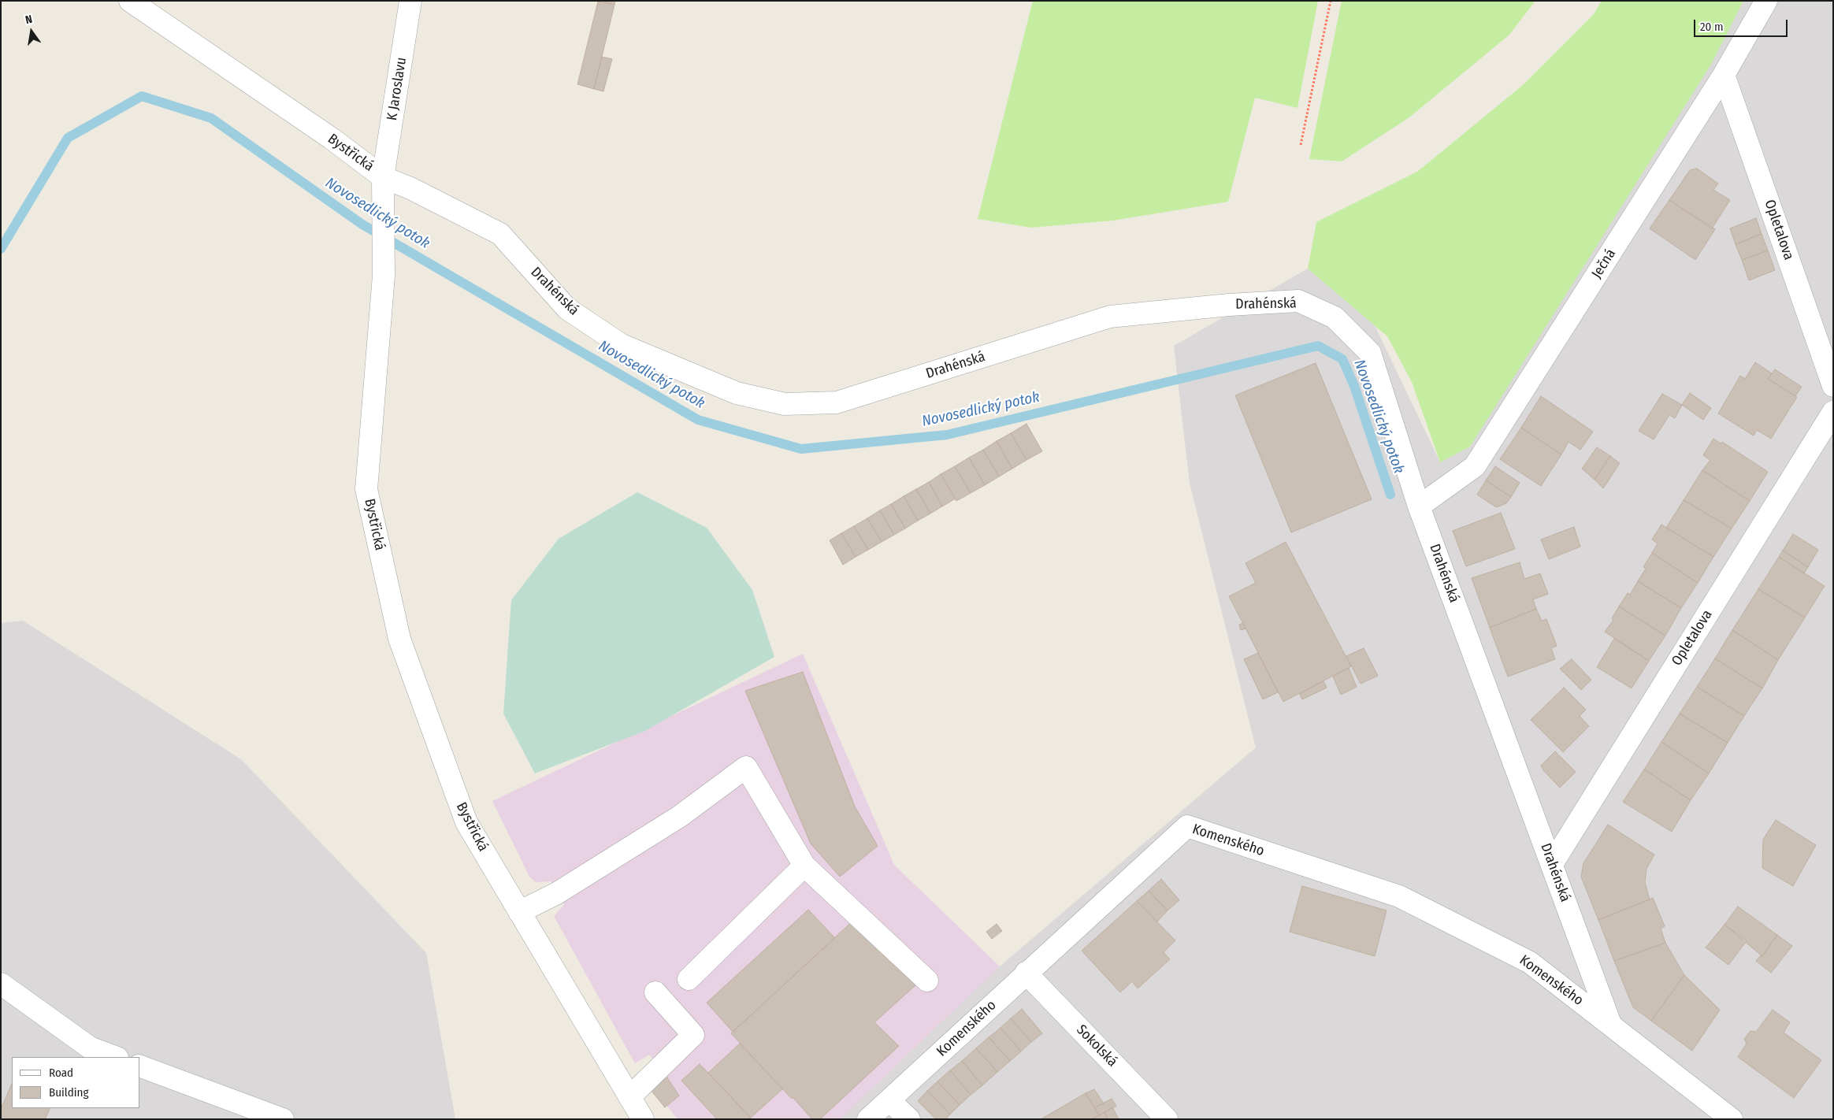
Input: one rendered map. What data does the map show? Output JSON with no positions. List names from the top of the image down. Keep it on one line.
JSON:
{"streets":{"street":["K Jaroslavu","Bystřická","Opletalova","Ječná","Drahénská","Komenského","Sokolská"]},"crossings":[["K Jaroslavu","Bystřická"],["K Jaroslavu","Drahénská"],["Bystřická","Drahénská"],["Opletalova","Ječná"],["Opletalova","Drahénská"],["Ječná","Drahénská"],["Drahénská","Komenského"],["Komenského","Sokolská"]],"water":["Novosedlický potok"],"legend":["Road","Building"],"scale_bar":"20 m","north":"top"}
